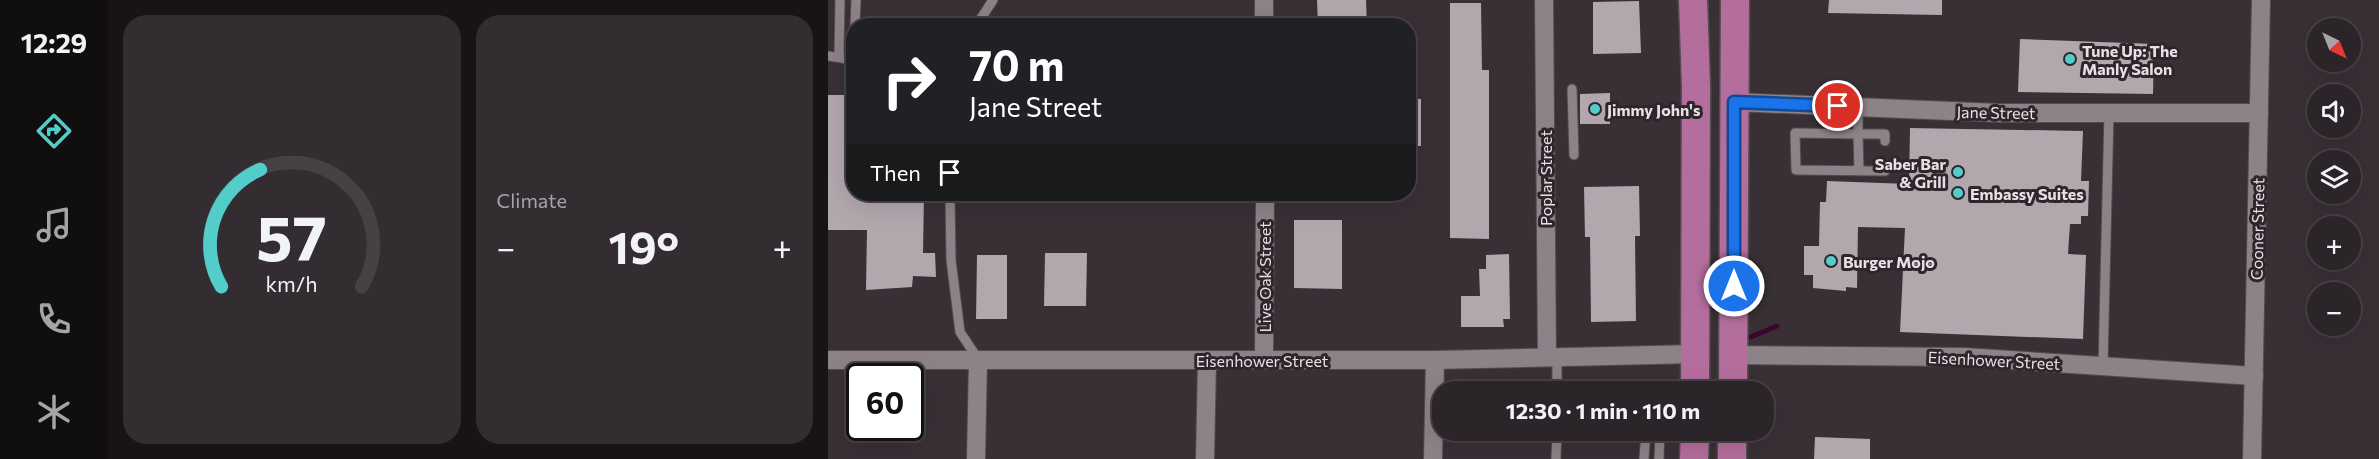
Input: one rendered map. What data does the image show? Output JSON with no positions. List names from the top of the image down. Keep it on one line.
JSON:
{"streets":{"street":["Jane Street","Poplar Street","Cooner Street","Live Oak Street","Eisenhower Street"]},"crossings":[["Jane Street","Cooner Street"],["Poplar Street","Eisenhower Street"],["Cooner Street","Eisenhower Street"],["Live Oak Street","Eisenhower Street"]],"places":["Tune Up: The Manly Salon","Jimmy John's","Saber Bar & Grill","Embassy Suites","Burger Mojo"],"north":"bottom right","page":{"tabs":"12:29","tile":"Climate","map_buttons":["+","−"],"turn":["70 m","Jane Street"],"then":"Then","heat":["−","19°","+"],"limit":"60","trip":"12:30 · 1 min · 110 m","gauge":["57","km/h"]}}
